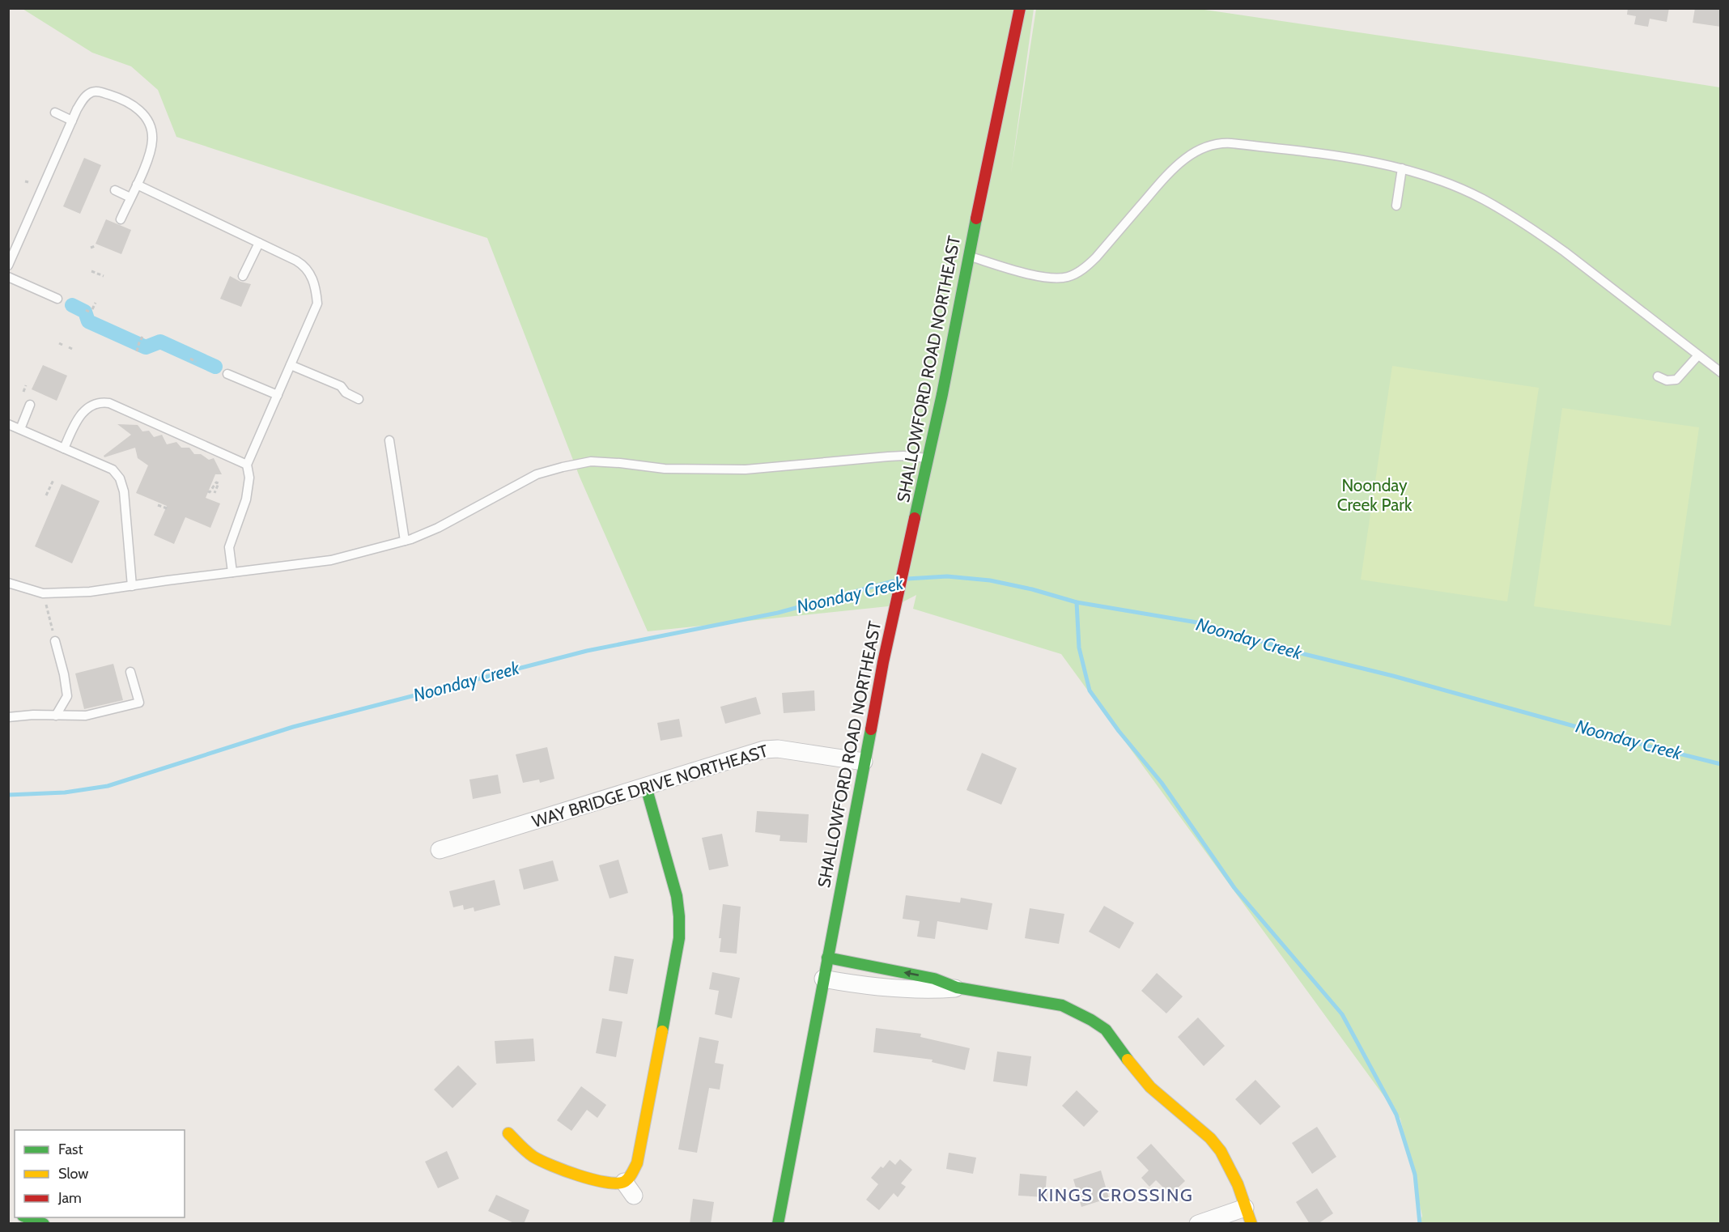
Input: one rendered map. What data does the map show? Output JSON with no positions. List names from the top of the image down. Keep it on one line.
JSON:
{"streets":{"main road":["SHALLOWFORD ROAD NORTHEAST"],"street":["WAY BRIDGE DRIVE NORTHEAST"]},"crossings":[["SHALLOWFORD ROAD NORTHEAST","WAY BRIDGE DRIVE NORTHEAST"]],"districts":["KINGS CROSSING"],"water":["Noonday Creek"],"parks":["Noonday Creek Park"],"legend":["Fast","Slow","Jam"]}
